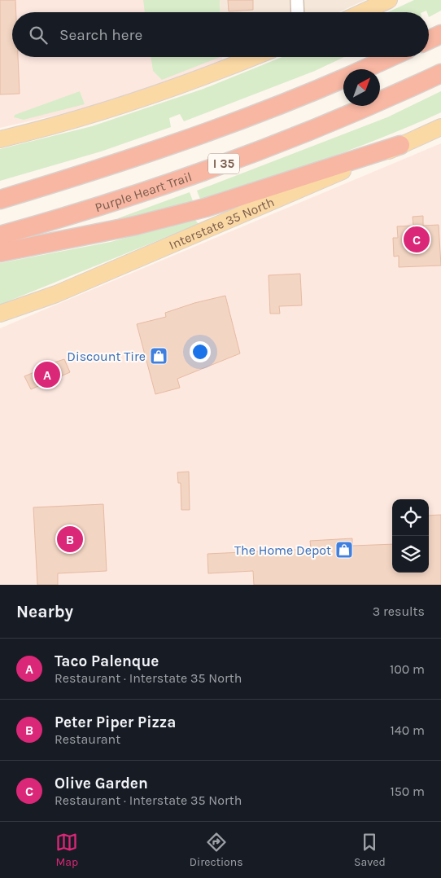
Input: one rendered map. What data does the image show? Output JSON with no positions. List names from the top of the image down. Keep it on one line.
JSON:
{"streets":{"highway":["I 35","Purple Heart Trail"],"main road":["Interstate 35 North"]},"places":{"shop":["Discount Tire","The Home Depot"]},"north":"top right","page":{"search":"Search here","pins":["C","A","B"],"heading":["Nearby","3 results"],"list":[{"mark":"A","name":"Taco Palenque","note":"Restaurant · Interstate 35 North","value":"100 m"},{"mark":"B","name":"Peter Piper Pizza","note":"Restaurant","value":"140 m"},{"mark":"C","name":"Olive Garden","note":"Restaurant · Interstate 35 North","value":"150 m"}],"nav":["Map","Directions","Saved"]}}
